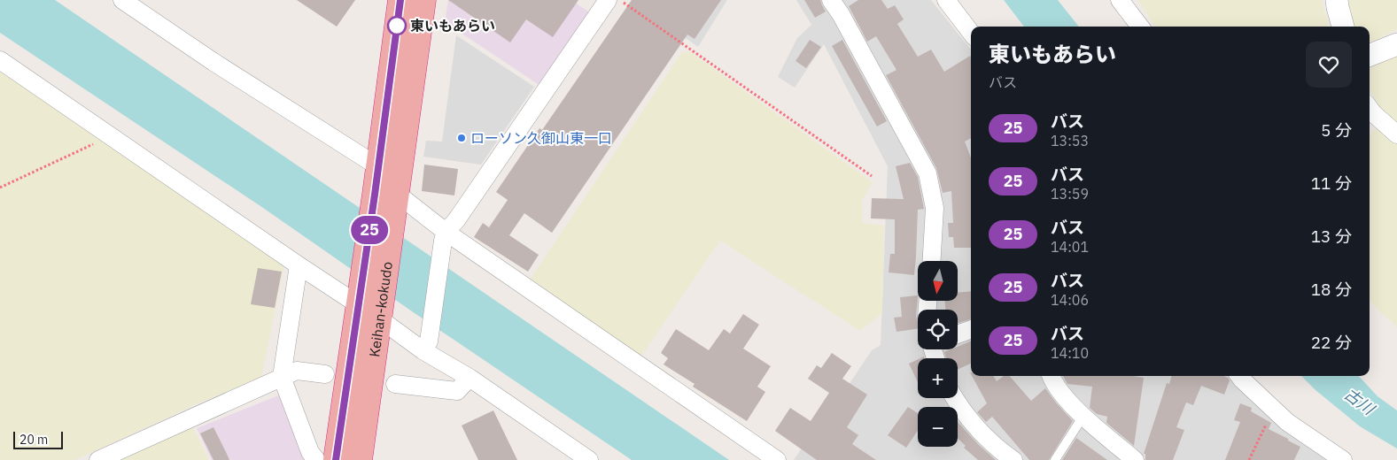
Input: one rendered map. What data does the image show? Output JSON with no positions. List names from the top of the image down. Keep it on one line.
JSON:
{"streets":{"highway":["Keihan-kokudo"]},"water":["古川"],"places":["東いもあらい","ローソン久御山東一口"],"lines":["bus line 25"],"scale_bar":"20 m","north":"bottom","page":{"on_map":"25","heading":["東いもあらい","バス"],"list":[{"mark":"25","name":"バス","note":"13:53","value":"5 分"},{"mark":"25","name":"バス","note":"13:59","value":"11 分"},{"mark":"25","name":"バス","note":"14:01","value":"13 分"},{"mark":"25","name":"バス","note":"14:06","value":"18 分"},{"mark":"25","name":"バス","note":"14:10","value":"22 分"}],"map_buttons":["+","−"],"scale":"20 m"}}
